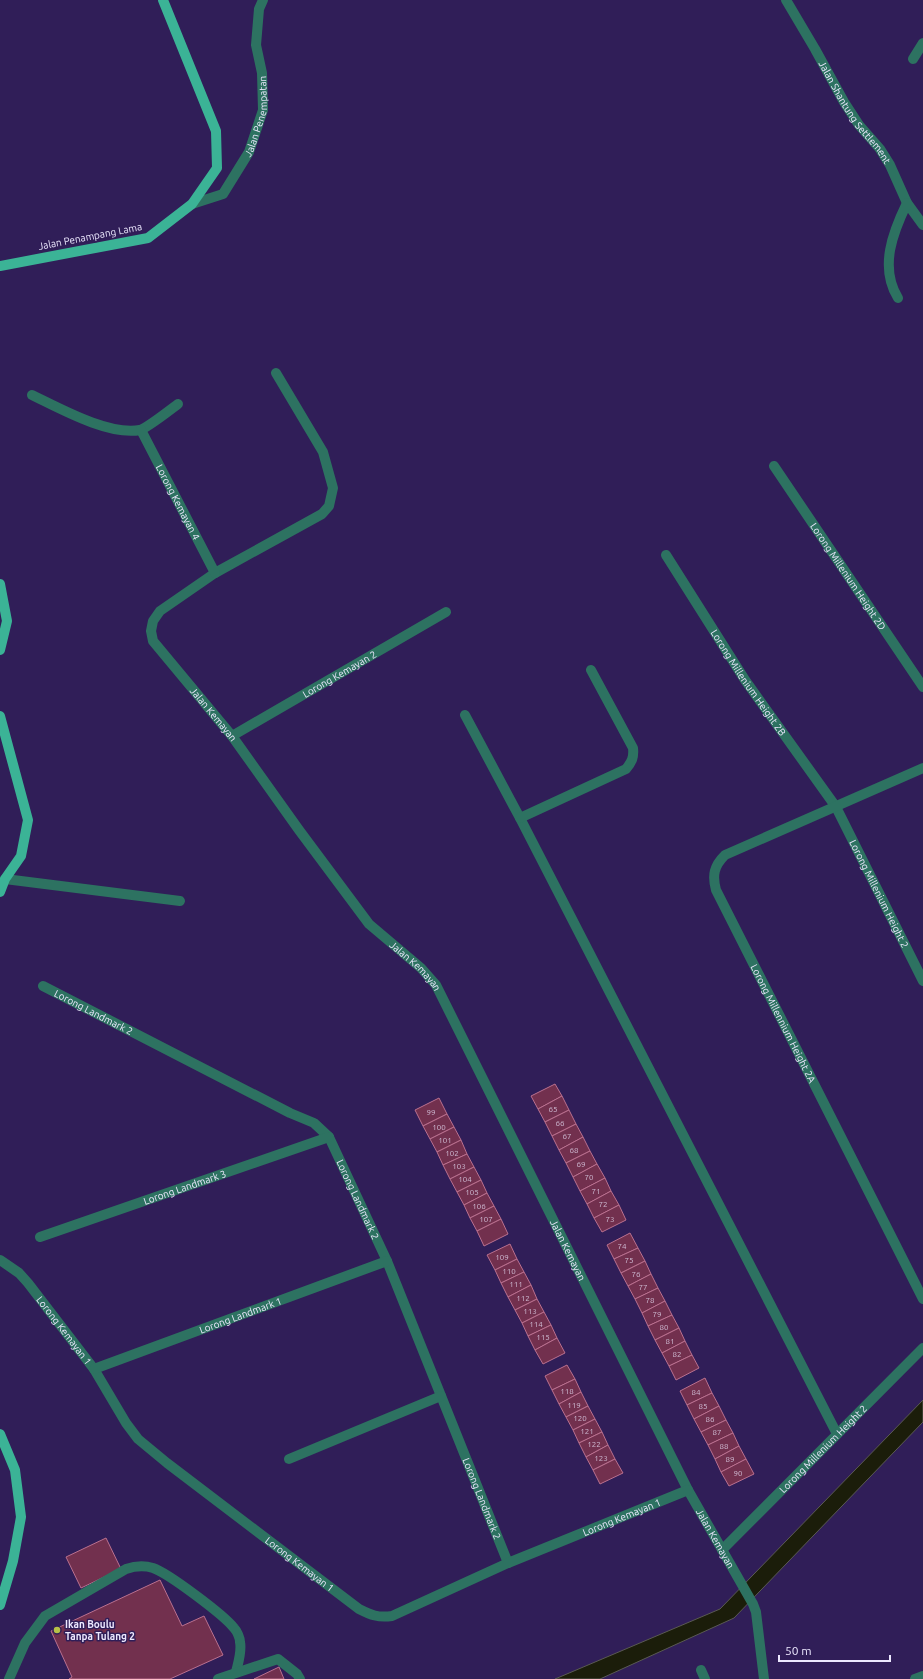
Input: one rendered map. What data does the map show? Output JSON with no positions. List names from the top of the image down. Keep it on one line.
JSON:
{"streets":{"main road":["Jalan Penampang Lama"],"street":["Jalan Shantung Settlement","Jalan Penempatan","Lorong Kemayan 4","Lorong Millenium Height 2D","Lorong Kemayan 2","Lorong Millenium Height 2B","Jalan Kemayan","Lorong Millenium Height 2","Lorong Landmark 2","Lorong Millennium Height 2A","Lorong Landmark 3","Lorong Landmark 1","Lorong Kemayan 1"]},"crossings":[["Jalan Penempatan","Jalan Penampang Lama"],["Lorong Kemayan 4","Jalan Kemayan"],["Lorong Kemayan 2","Jalan Kemayan"],["Lorong Millenium Height 2B","Lorong Millenium Height 2"],["Lorong Millenium Height 2B","Lorong Millennium Height 2A"],["Jalan Kemayan","Lorong Millenium Height 2"],["Jalan Kemayan","Lorong Kemayan 1"],["Lorong Millenium Height 2","Lorong Millennium Height 2A"],["Lorong Landmark 2","Lorong Landmark 3"],["Lorong Landmark 2","Lorong Landmark 1"],["Lorong Landmark 2","Lorong Kemayan 1"],["Lorong Landmark 1","Lorong Kemayan 1"]],"places":["Ikan Boulu Tanpa Tulang 2"],"house_numbers":["65","99","66","100","67","101","68","102","69","103","70","104","71","105","72","106","107","73","74","109","75","110","76","111","77","112","78","113","79","114","80","115","81","82","118","84","119","85","120","86","121","87","122","88","123","89","90"],"scale_bar":"50 m"}
